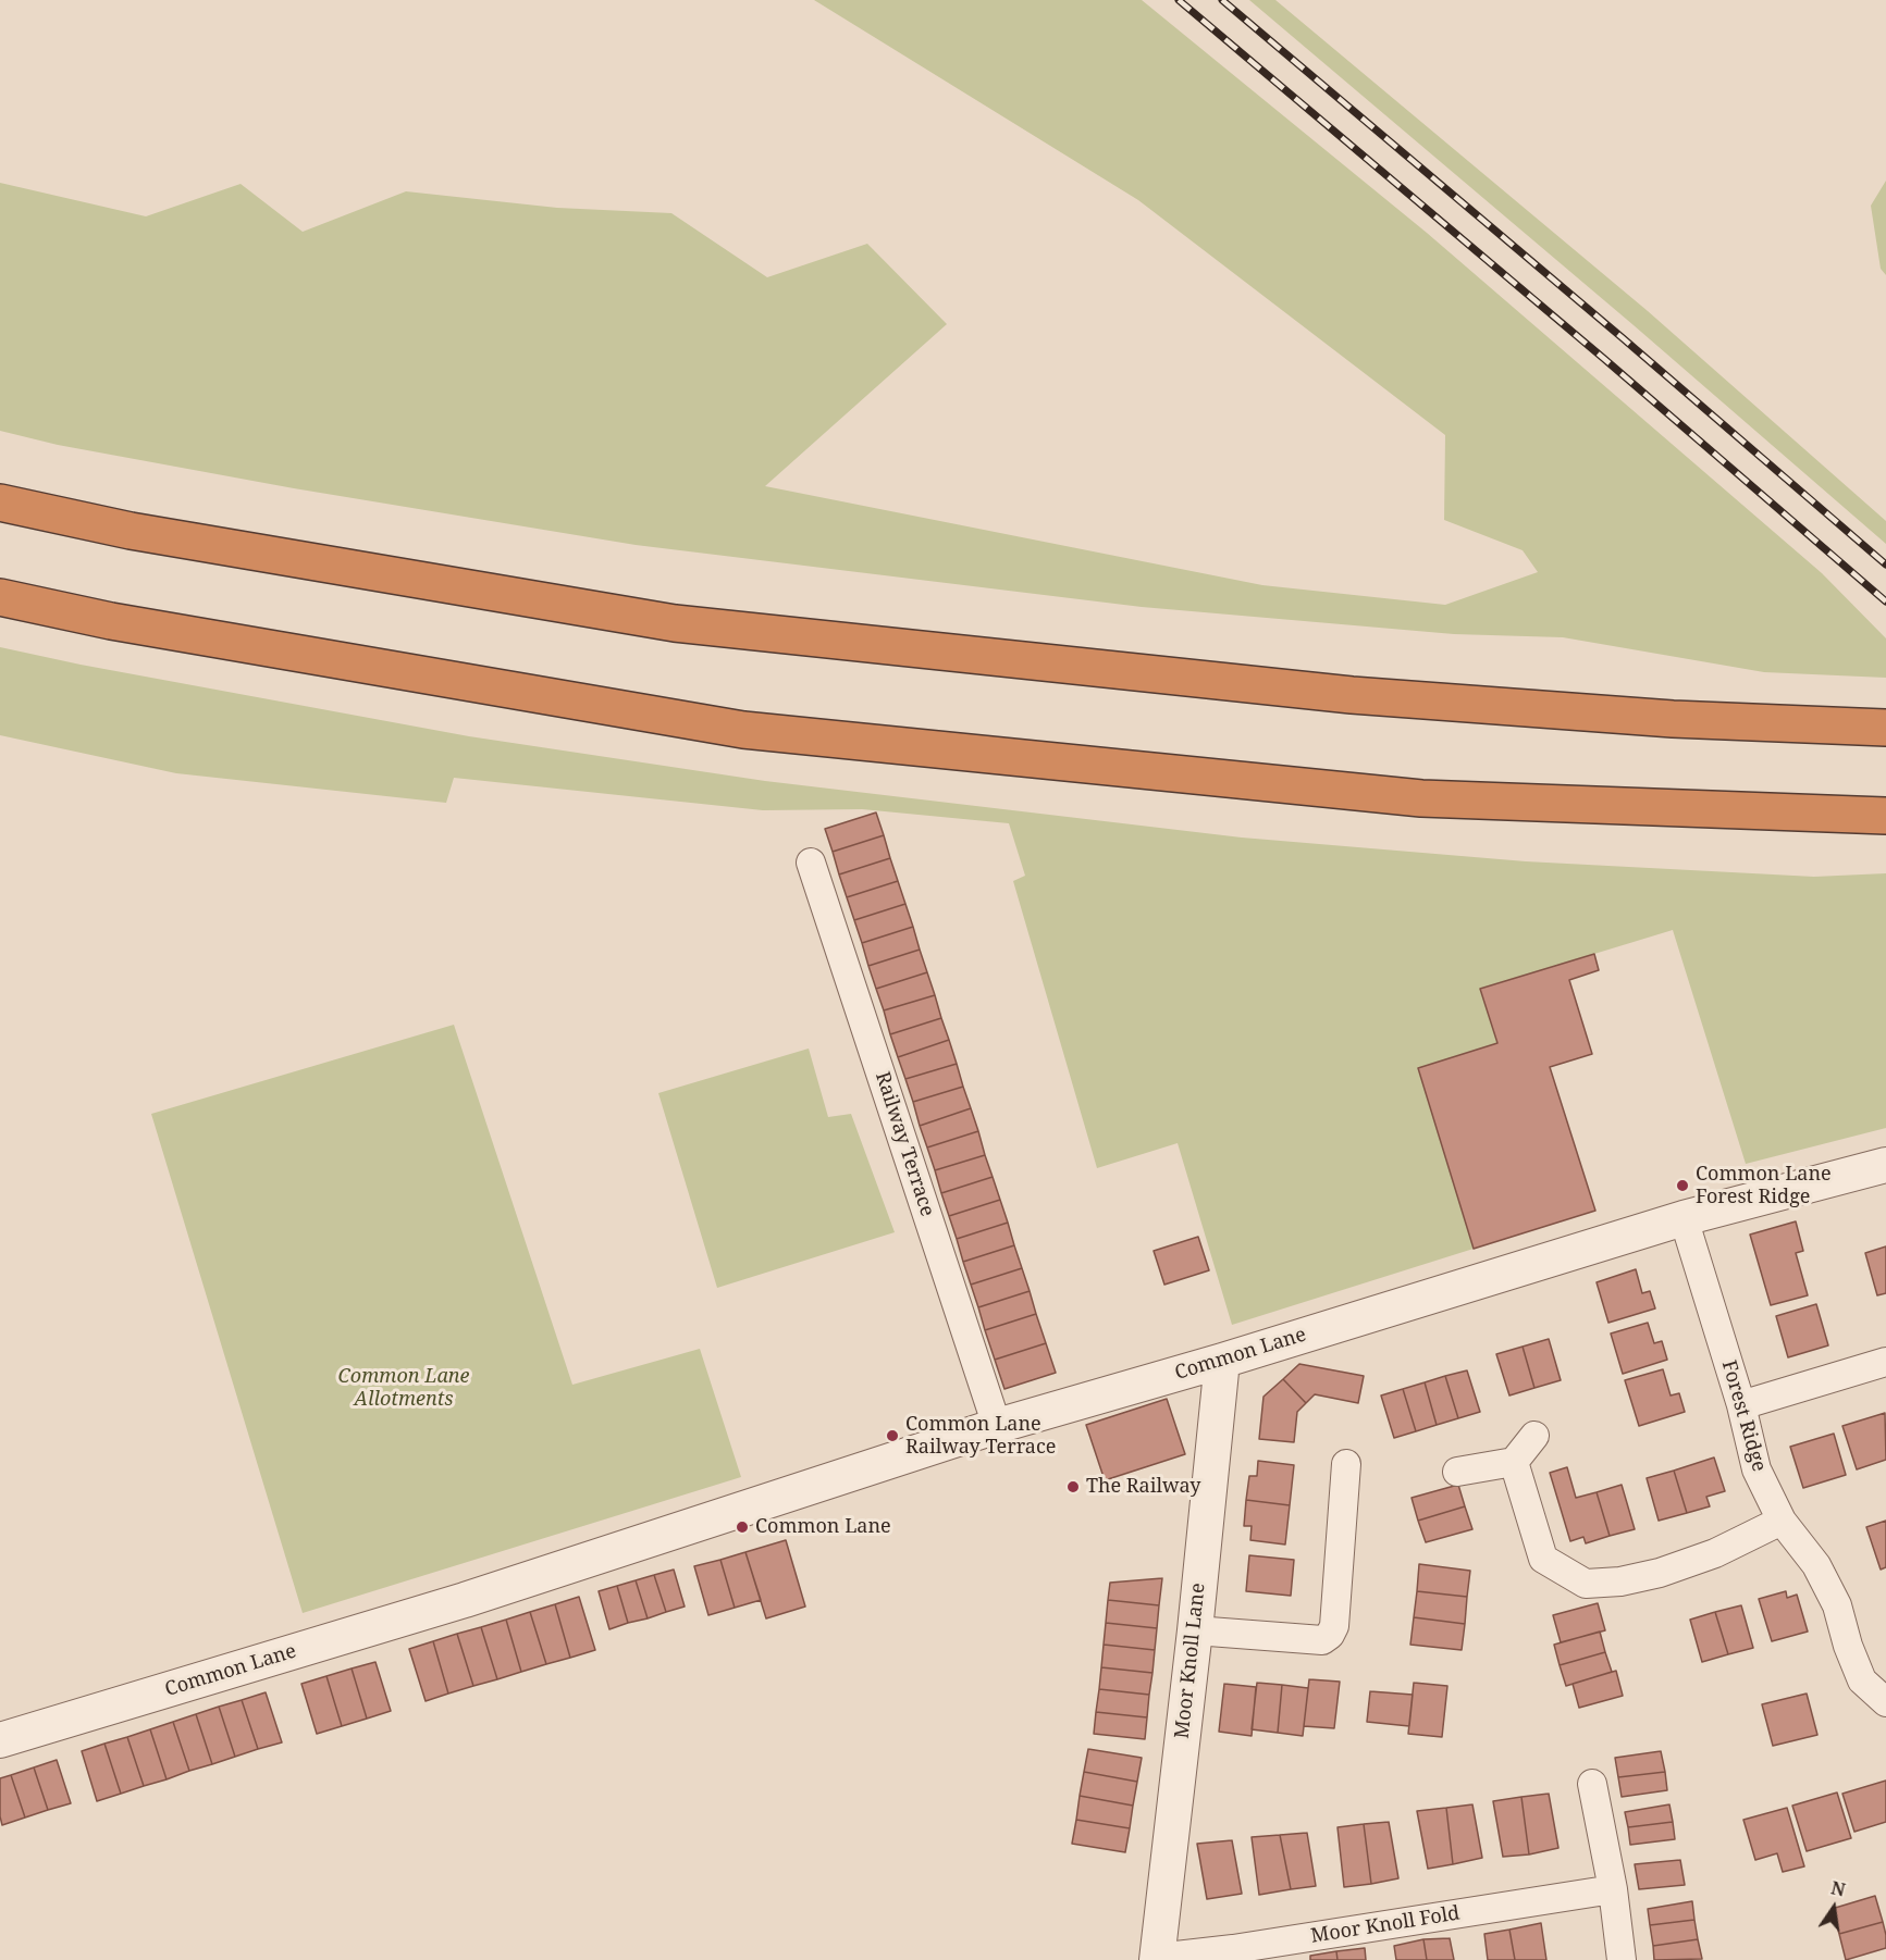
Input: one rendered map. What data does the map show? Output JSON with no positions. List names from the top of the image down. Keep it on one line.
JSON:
{"streets":{"street":["Railway Terrace","Common Lane","Forest Ridge","Moor Knoll Lane","Moor Knoll Fold"]},"crossings":[["Railway Terrace","Common Lane"],["Common Lane","Forest Ridge"],["Common Lane","Moor Knoll Lane"],["Moor Knoll Lane","Moor Knoll Fold"]],"parks":["Common Lane Allotments"],"places":["Common Lane Forest Ridge","Common Lane Railway Terrace","The Railway","Common Lane"],"north":"top"}
